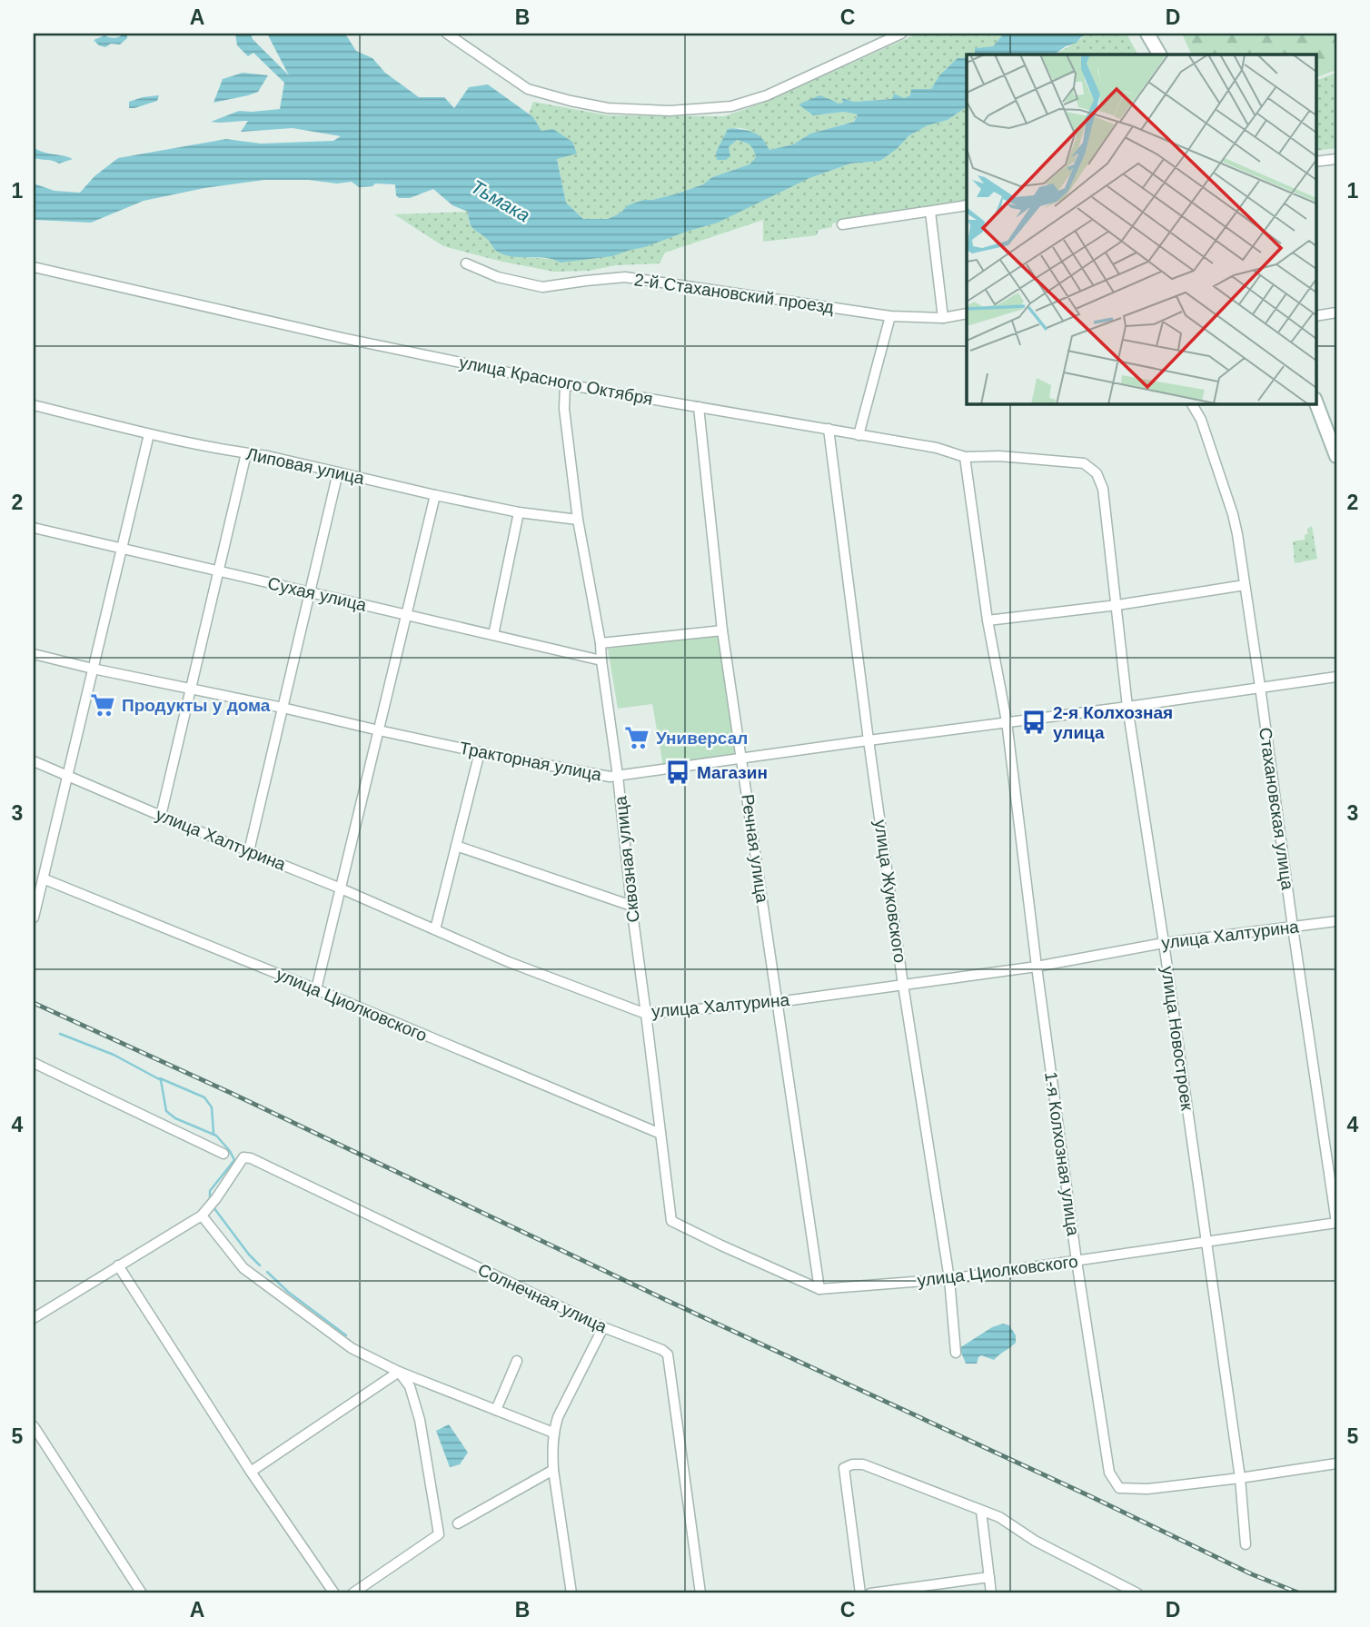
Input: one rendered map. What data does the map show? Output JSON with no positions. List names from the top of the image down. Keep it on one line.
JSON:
{"streets":{"street":["2-й Стахановский проезд","улица Красного Октября","Липовая улица","Сухая улица","Тракторная улица","Стахановская улица","улица Халтурина","Речная улица","Сквозная улица","улица Жуковского","улица Циолковского","улица Новостроек","1-я Колхозная улица","Солнечная улица"]},"crossings":[["улица Красного Октября","Речная улица"],["улица Красного Октября","Сквозная улица"],["улица Красного Октября","улица Жуковского"],["улица Красного Октября","улица Новостроек"],["Липовая улица","Сквозная улица"],["Сухая улица","Сквозная улица"],["Тракторная улица","Стахановская улица"],["Тракторная улица","Речная улица"],["Тракторная улица","Сквозная улица"],["Тракторная улица","улица Жуковского"],["Тракторная улица","улица Новостроек"],["Стахановская улица","улица Халтурина"],["Стахановская улица","улица Циолковского"],["улица Халтурина","Речная улица"],["улица Халтурина","Сквозная улица"],["улица Халтурина","улица Жуковского"],["улица Халтурина","улица Новостроек"],["улица Халтурина","1-я Колхозная улица"],["Речная улица","улица Циолковского"],["Сквозная улица","улица Циолковского"],["улица Жуковского","улица Циолковского"],["улица Циолковского","улица Новостроек"],["улица Циолковского","1-я Колхозная улица"],["улица Новостроек","1-я Колхозная улица"]],"water":["Тьмака"],"places":{"supermarket":["Продукты у дома","Универсал"],"bus stop":["2-я Колхозная улица","Магазин"]},"grid":{"columns":["A","B","C","D"],"rows":["1","2","3","4","5"]}}
